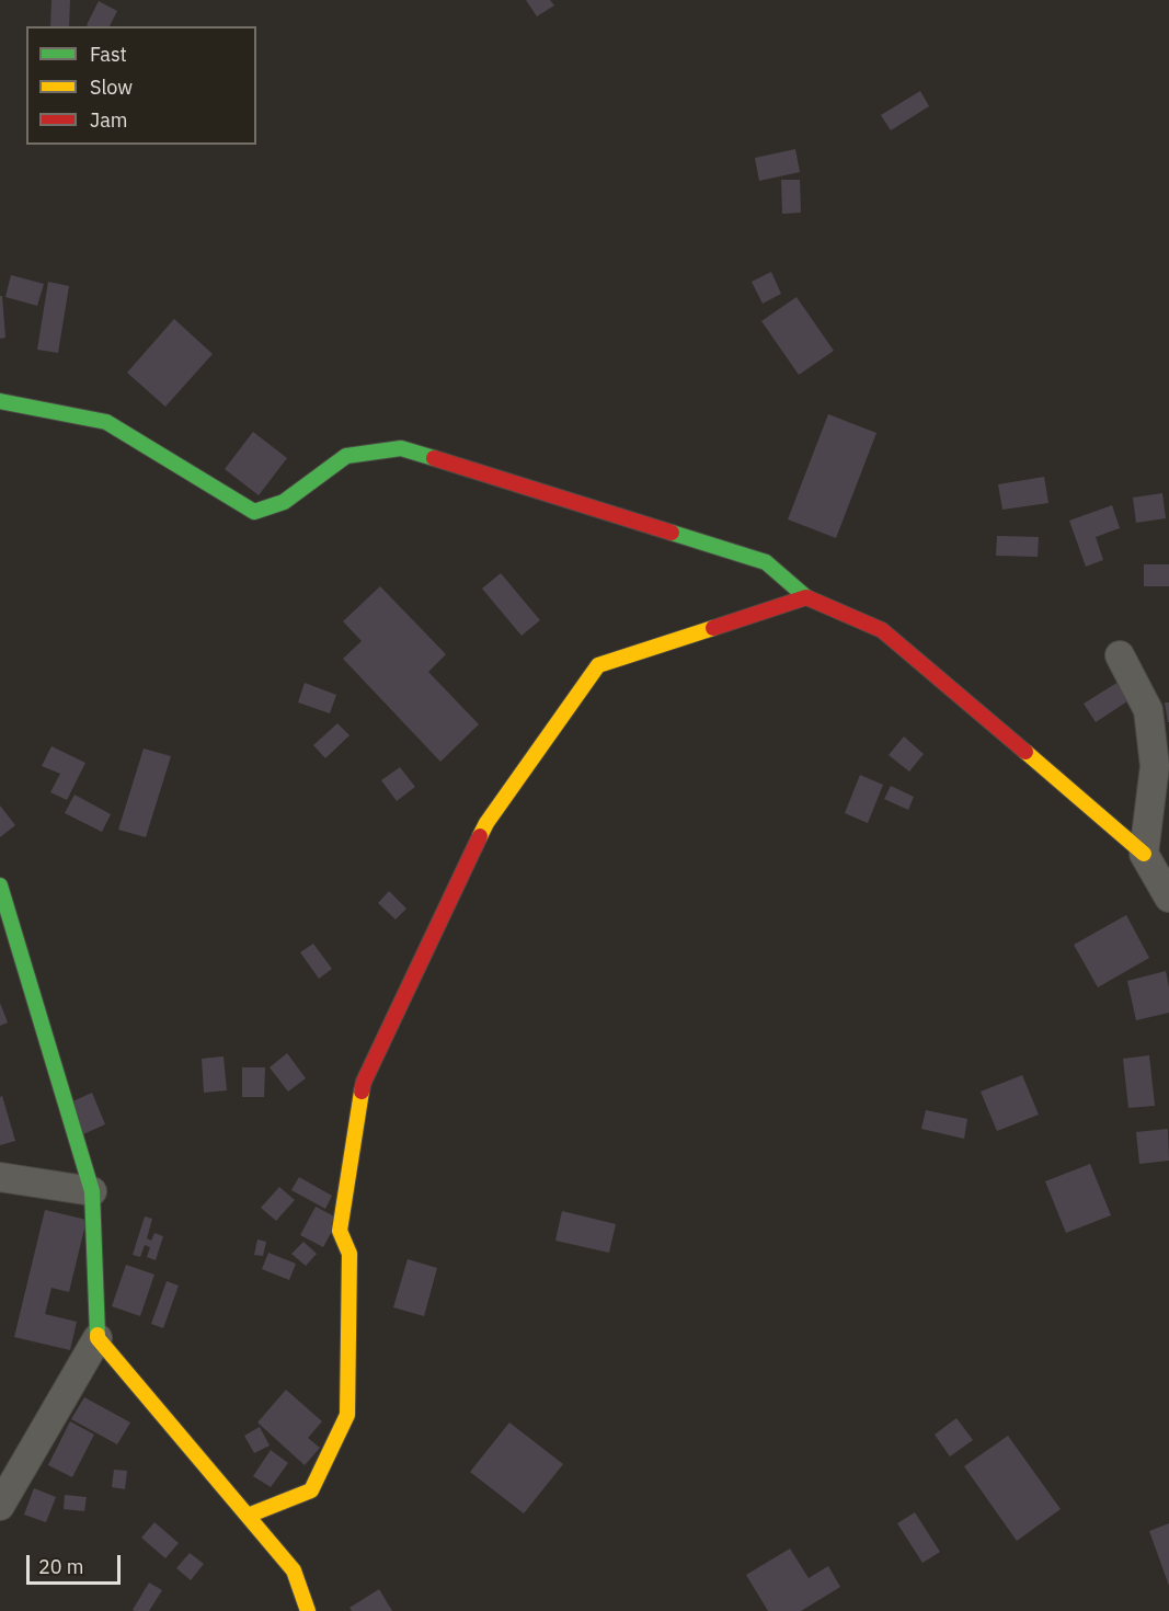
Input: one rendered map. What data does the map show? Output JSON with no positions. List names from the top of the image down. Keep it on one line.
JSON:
{"legend":["Fast","Slow","Jam"],"scale_bar":"20 m"}
